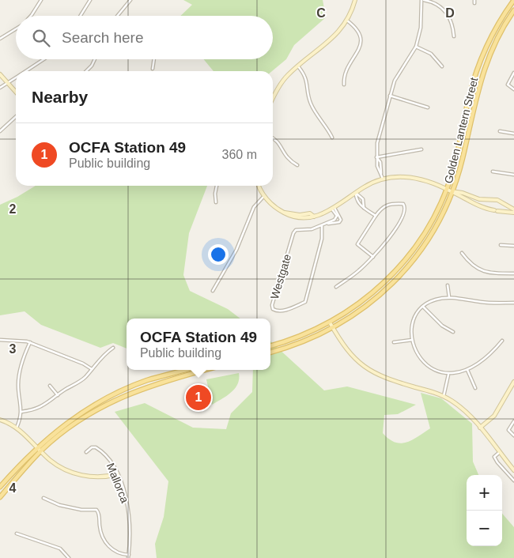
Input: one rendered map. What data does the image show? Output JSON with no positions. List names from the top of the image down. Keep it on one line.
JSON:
{"streets":{"main road":["Golden Lantern Street"],"street":["Westgate","Mallorca"]},"page":{"search":"Search here","heading":"Nearby","list":[{"mark":"1","name":"OCFA Station 49","note":"Public building","value":"360 m"}],"popup":["OCFA Station 49","Public building"],"pins":"1","map_buttons":["+","−"]},"grid":{"columns":["C","D"],"rows":["2","3","4"]}}
